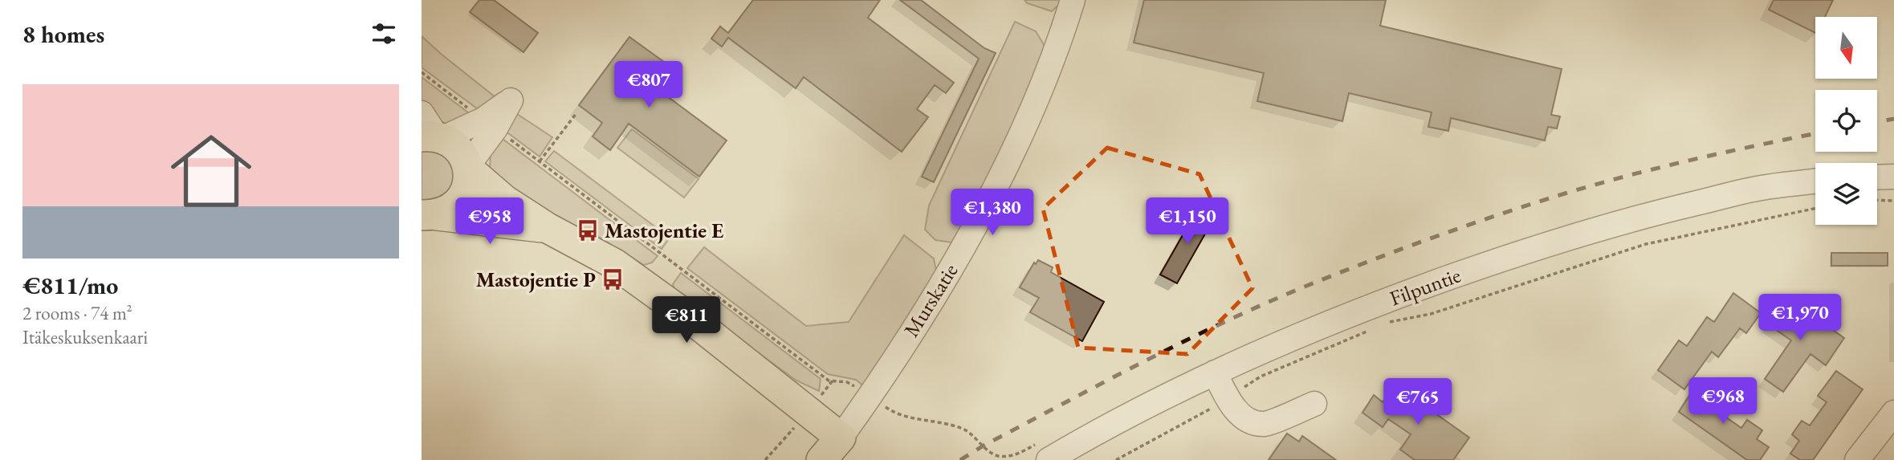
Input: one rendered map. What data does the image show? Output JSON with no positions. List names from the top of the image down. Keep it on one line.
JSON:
{"streets":{"street":["Filpuntie","Murskatie"]},"places":{"bus stop":["Mastojentie E","Mastojentie P"]},"north":"bottom","page":{"heading":"8 homes","price":["€807","€1,380","€958","€1,150","€1,970","€811","€968","€765"],"list":[{"name":"€811/mo","note":"2 rooms · 74 m² · Itäkeskuksenkaari"}]}}
